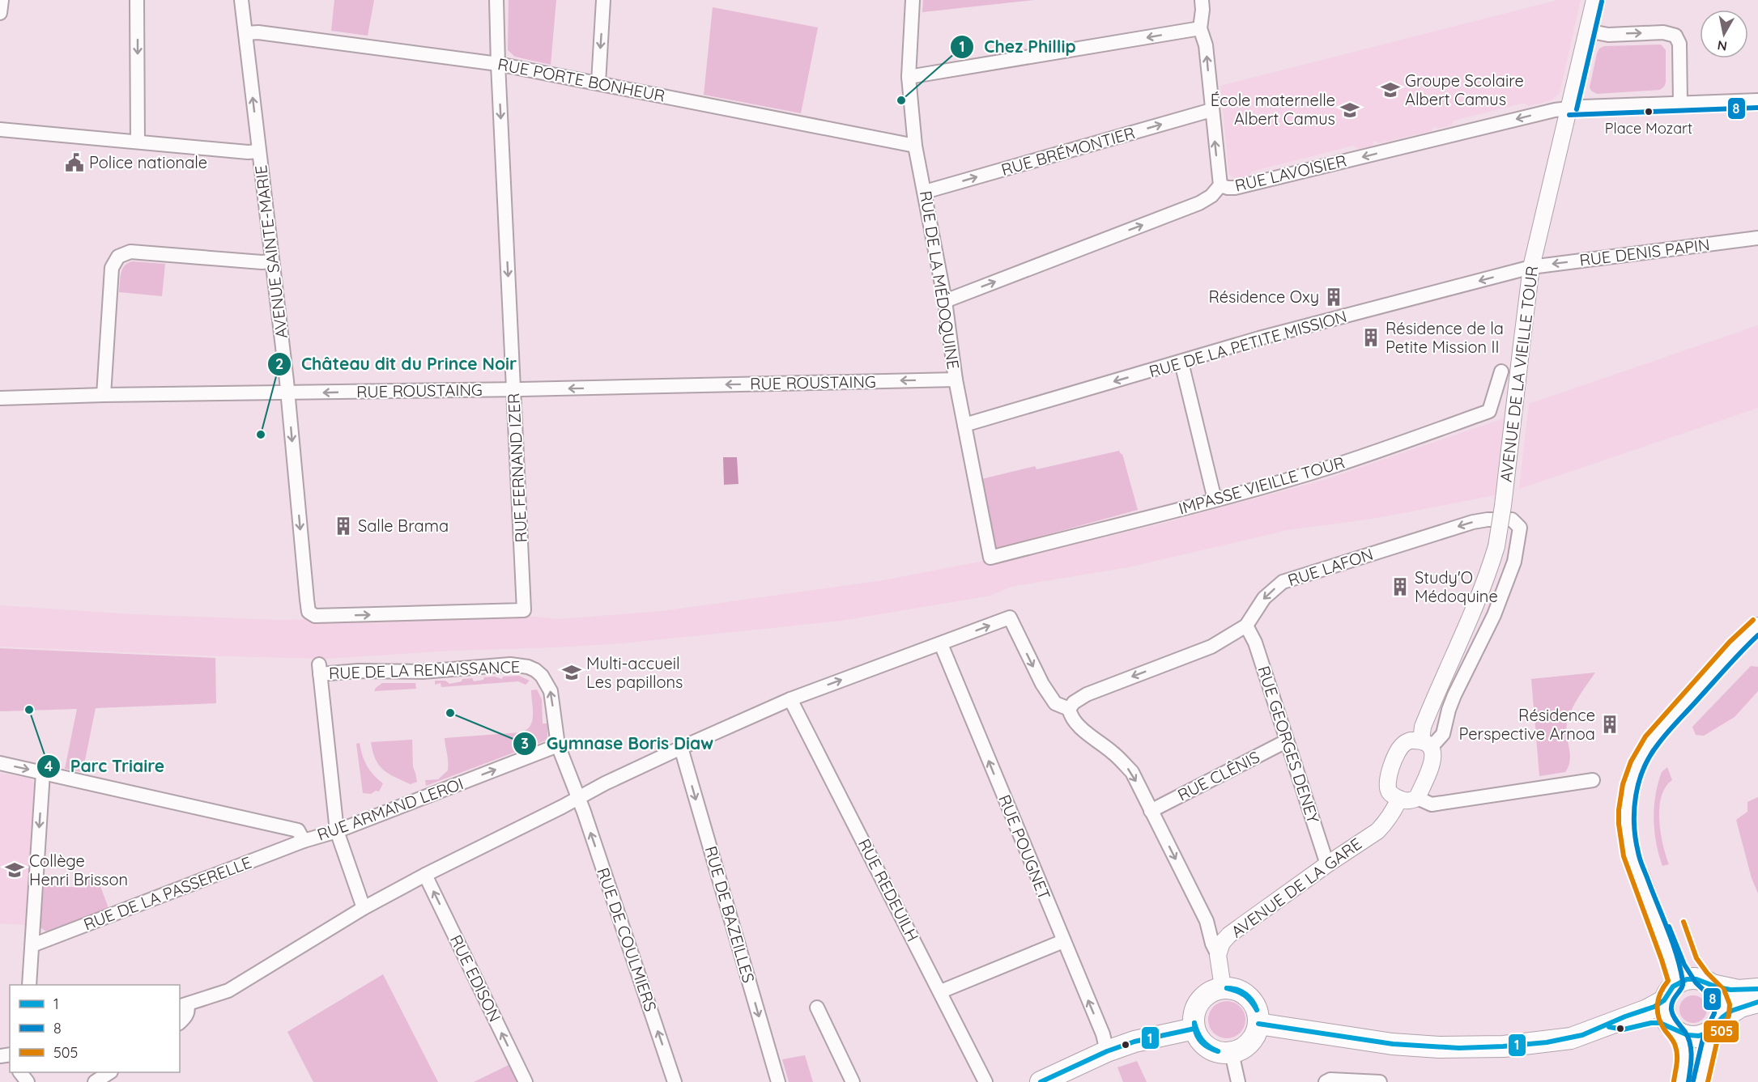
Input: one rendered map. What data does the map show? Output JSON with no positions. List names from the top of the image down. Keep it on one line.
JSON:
{"streets":{"street":["RUE PORTE BONHEUR","RUE BRÉMONTIER","RUE LAVOISIER","AVENUE SAINTE-MARIE","RUE DENIS PAPIN","RUE DE LA MÉDOQUINE","RUE DE LA PETITE MISSION","AVENUE DE LA VIEILLE TOUR","RUE ROUSTAING","RUE FERNAND IZER","IMPASSE VIEILLE TOUR","RUE LAFON","RUE DE LA RENAISSANCE","RUE GEORGES DENEY","RUE CLÊNIS","RUE ARMAND LEROI","RUE POUGNET","AVENUE DE LA GARE","RUE REDEUILH","RUE DE LA PASSERELLE","RUE DE BAZEILLES","RUE DE COULMIERS","RUE EDISON"]},"crossings":[["RUE PORTE BONHEUR","AVENUE SAINTE-MARIE"],["RUE PORTE BONHEUR","RUE DE LA MÉDOQUINE"],["RUE PORTE BONHEUR","RUE FERNAND IZER"],["RUE BRÉMONTIER","RUE DE LA MÉDOQUINE"],["RUE LAVOISIER","RUE DE LA MÉDOQUINE"],["RUE LAVOISIER","AVENUE DE LA VIEILLE TOUR"],["AVENUE SAINTE-MARIE","RUE ROUSTAING"],["AVENUE SAINTE-MARIE","RUE FERNAND IZER"],["RUE DENIS PAPIN","RUE DE LA PETITE MISSION"],["RUE DENIS PAPIN","AVENUE DE LA VIEILLE TOUR"],["RUE DE LA MÉDOQUINE","RUE DE LA PETITE MISSION"],["RUE DE LA MÉDOQUINE","RUE ROUSTAING"],["RUE DE LA MÉDOQUINE","IMPASSE VIEILLE TOUR"],["RUE DE LA PETITE MISSION","AVENUE DE LA VIEILLE TOUR"],["AVENUE DE LA VIEILLE TOUR","RUE LAFON"],["AVENUE DE LA VIEILLE TOUR","AVENUE DE LA GARE"],["RUE ROUSTAING","RUE FERNAND IZER"],["RUE LAFON","RUE GEORGES DENEY"],["RUE LAFON","AVENUE DE LA GARE"],["RUE DE LA RENAISSANCE","RUE ARMAND LEROI"],["RUE GEORGES DENEY","RUE CLÊNIS"],["RUE GEORGES DENEY","AVENUE DE LA GARE"],["RUE ARMAND LEROI","RUE DE LA PASSERELLE"]],"one_way":["RUE DENIS PAPIN","RUE DE LA PETITE MISSION","RUE ROUSTAING","RUE POUGNET","RUE DE BAZEILLES","RUE DE COULMIERS","RUE EDISON"],"places":{"school or university":["Groupe Scolaire Albert Camus","École maternelle Albert Camus","Multi-accueil Les papillons","Collège Henri Brisson"],"other":["Chez Phillip","Place Mozart","Château dit du Prince Noir","Parc Triaire","Gymnase Boris Diaw"],"public building":["Police nationale"],"building":["Résidence Oxy","Résidence de la Petite Mission II","Salle Brama","Study'O Médoquine","Résidence Perspective Arnoa"]},"lines":["transit line 8","transit line 505","transit line 1"],"legend":["1","8","505"],"north":"bottom"}
